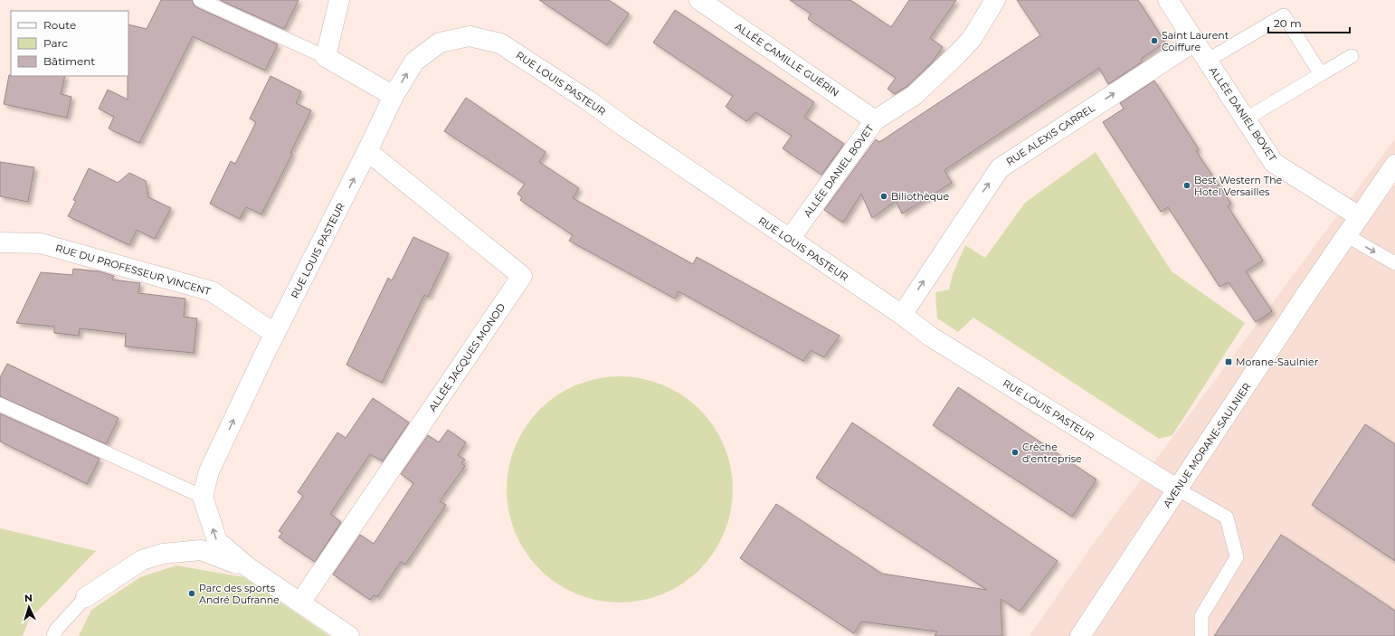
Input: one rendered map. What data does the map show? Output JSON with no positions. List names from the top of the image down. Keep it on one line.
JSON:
{"streets":{"street":["ALLÉE CAMILLE GUÉRIN","RUE LOUIS PASTEUR","ALLÉE DANIEL BOVET","RUE ALEXIS CARREL","RUE DU PROFESSEUR VINCENT","ALLÉE JACQUES MONOD","AVENUE MORANE-SAULNIER"]},"crossings":[["ALLÉE CAMILLE GUÉRIN","ALLÉE DANIEL BOVET"],["RUE LOUIS PASTEUR","ALLÉE DANIEL BOVET"],["RUE LOUIS PASTEUR","RUE ALEXIS CARREL"],["RUE LOUIS PASTEUR","RUE DU PROFESSEUR VINCENT"],["RUE LOUIS PASTEUR","ALLÉE JACQUES MONOD"],["RUE LOUIS PASTEUR","AVENUE MORANE-SAULNIER"],["ALLÉE DANIEL BOVET","RUE ALEXIS CARREL"],["ALLÉE DANIEL BOVET","AVENUE MORANE-SAULNIER"]],"one_way":["RUE ALEXIS CARREL"],"places":{"other":["Saint Laurent Coiffure","Best Western The Hotel Versailles","Biliothèque","Crèche d'entreprise","Parc des sports André Dufranne"],"transit":["Morane-Saulnier"]},"legend":["Route","Parc","Bâtiment"],"scale_bar":"20 m","north":"top"}
